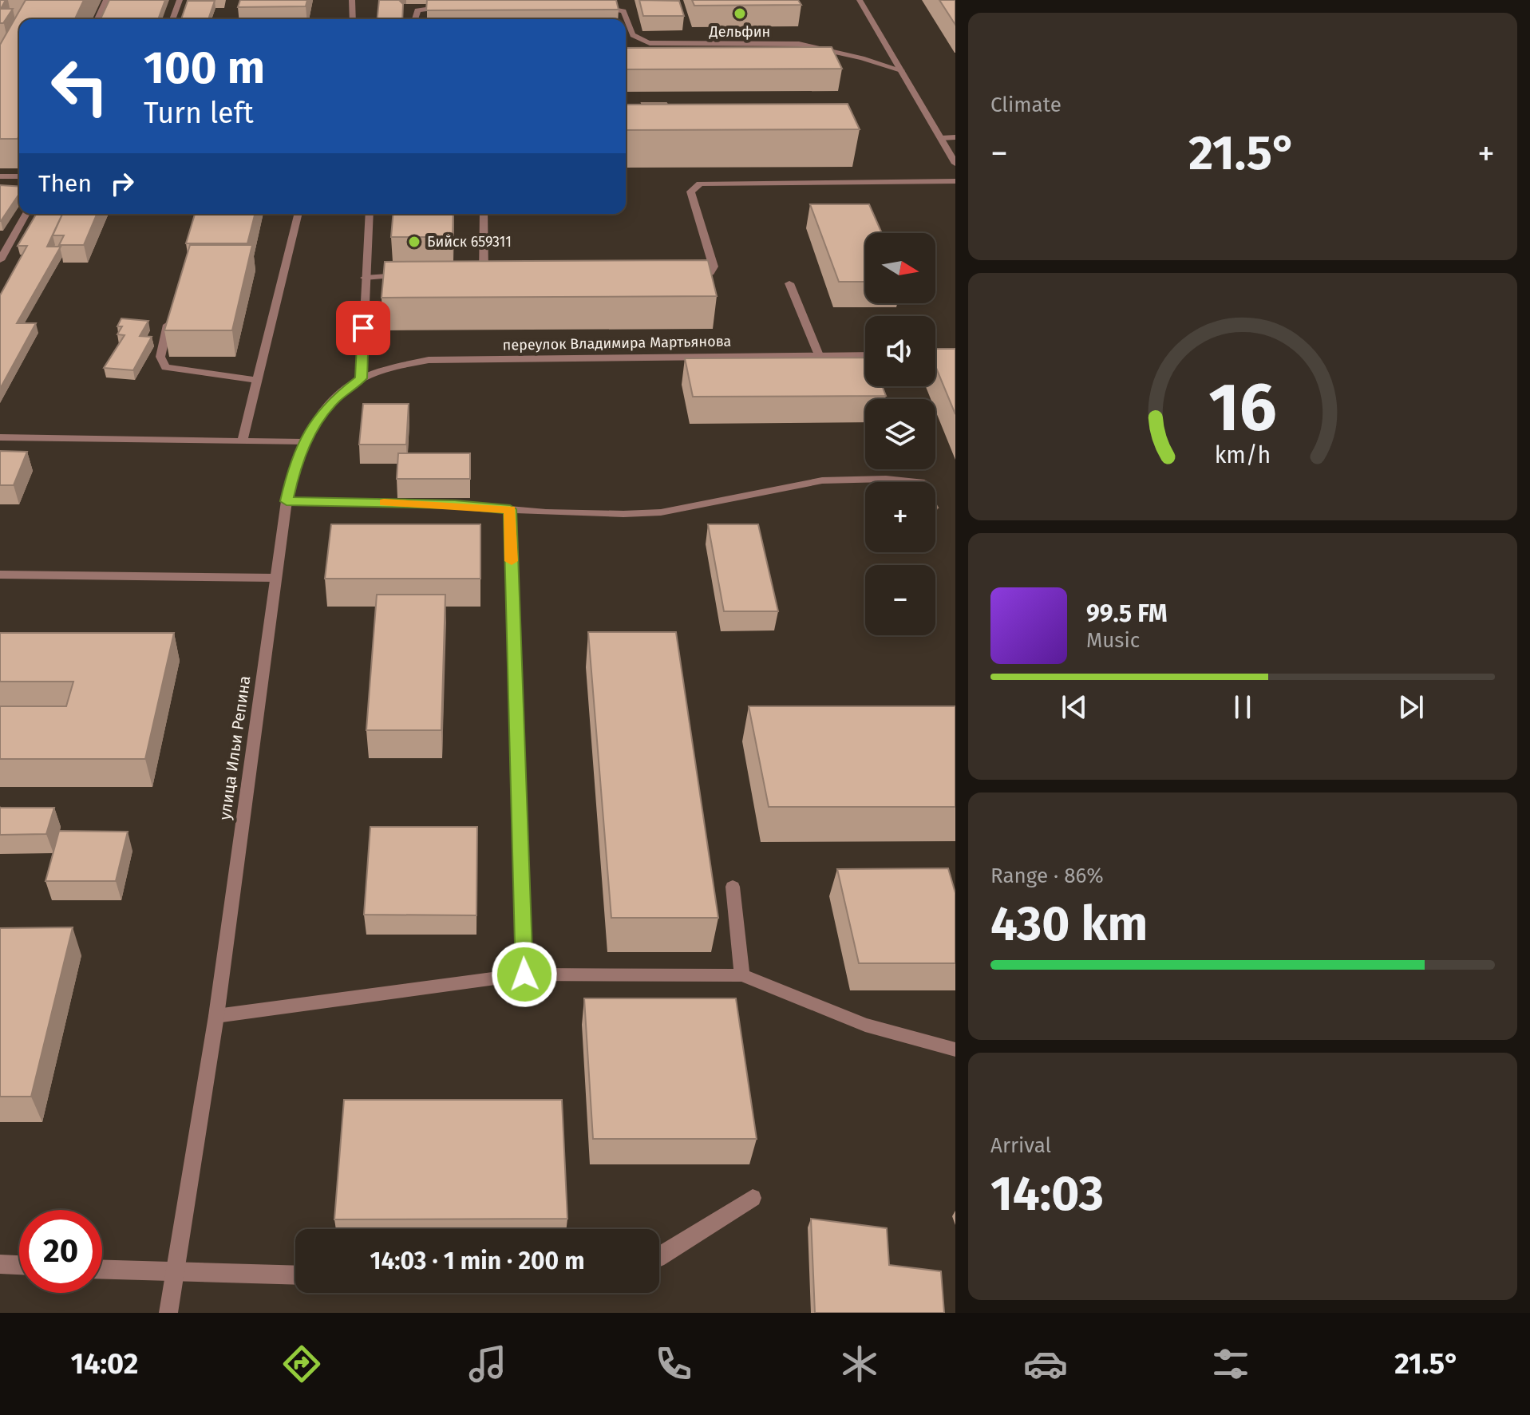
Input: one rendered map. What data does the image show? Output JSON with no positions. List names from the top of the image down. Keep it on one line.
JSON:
{"streets":{"street":["переулок Владимира Мартьянова","улица Ильи Репина"]},"crossings":[["переулок Владимира Мартьянова","улица Ильи Репина"]],"places":["Дельфин","Бийск 659311"],"north":"right","page":{"tile":["Climate",["Range · 86%","430 km"],["Arrival","14:03"]],"turn":["100 m","Turn left"],"heat":["−","21.5°","+"],"then":"Then","map_buttons":["+","−"],"song":["99.5 FM","Music"],"limit":"20","trip":"14:03 · 1 min · 200 m","tabs":["14:02","21.5°"],"gauge":["16","km/h"]}}
